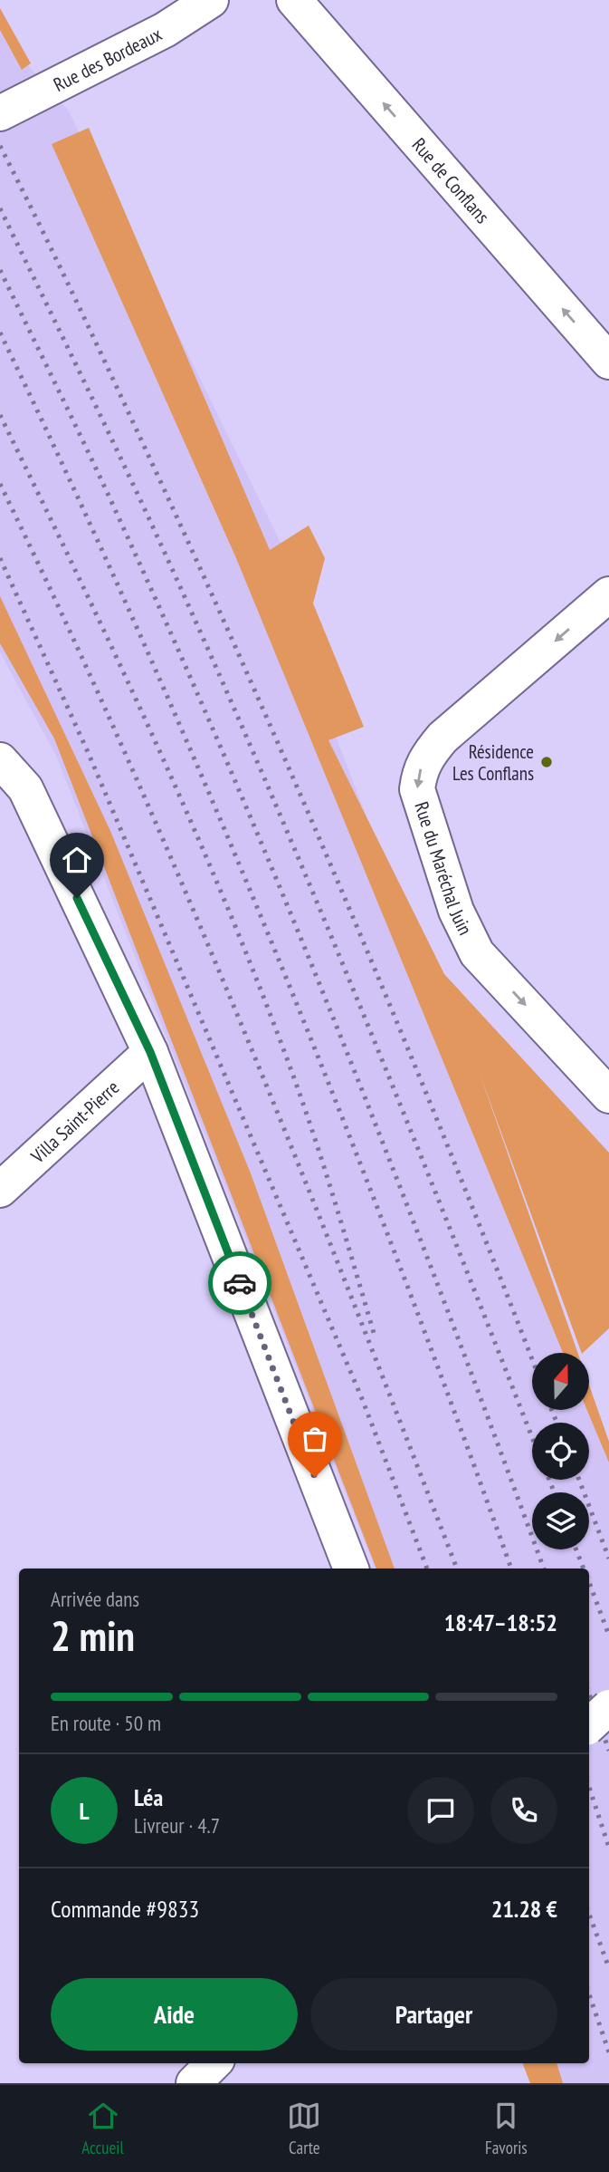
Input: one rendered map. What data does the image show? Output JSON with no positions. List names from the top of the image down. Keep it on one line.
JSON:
{"streets":{"street":["Rue des Bordeaux","Rue de Conflans","Rue du Maréchal Juin","Villa Saint-Pierre"]},"one_way":["Rue de Conflans"],"places":["Résidence Les Conflans"],"north":"top","page":{"heading":["2 min","Arrivée dans","18:47–18:52"],"panel":["Léa","Livreur · 4.7","Commande #9833","21.28 €"],"bar":"En route · 50 m","round":"L","buttons":["Aide","Partager"],"tabs":["Accueil","Carte","Favoris"]}}
